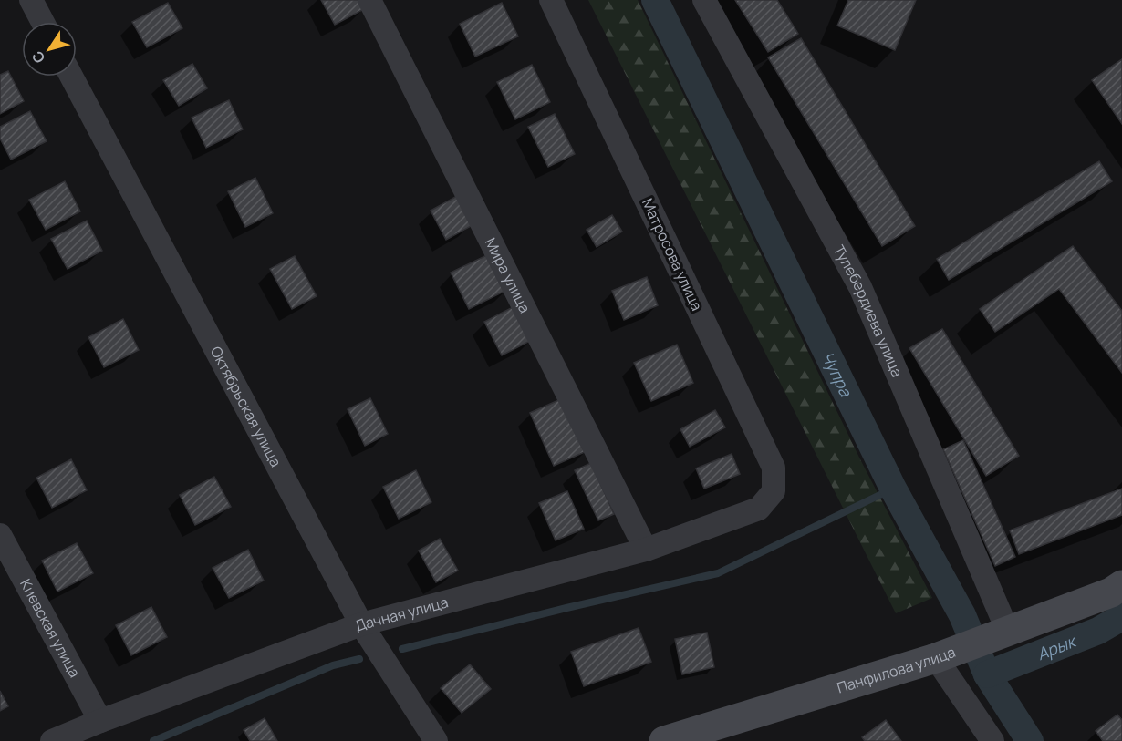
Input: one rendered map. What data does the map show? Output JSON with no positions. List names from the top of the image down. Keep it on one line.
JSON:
{"streets":{"street":["Матросова улица","Мира улица","Тулебердиева улица","Октябрьская улица","Дачная улица","Киевская улица","Панфилова улица"]},"crossings":[["Матросова улица","Дачная улица"],["Мира улица","Дачная улица"],["Тулебердиева улица","Панфилова улица"],["Октябрьская улица","Дачная улица"],["Дачная улица","Киевская улица"]],"water":["Чупра","Арык"],"north":"bottom left"}
